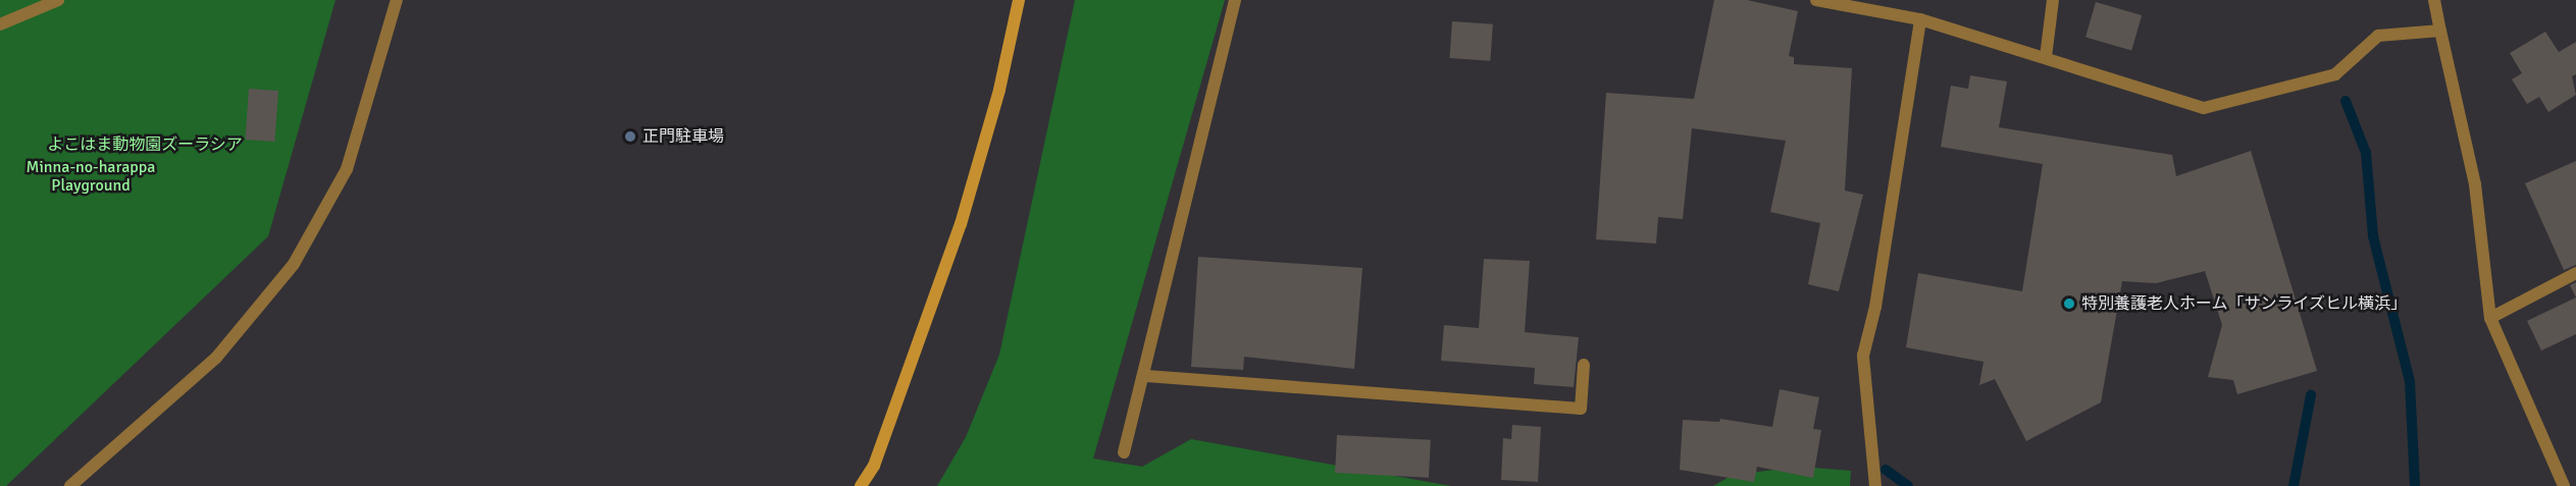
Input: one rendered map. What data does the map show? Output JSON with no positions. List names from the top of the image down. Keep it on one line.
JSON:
{"parks":["よこはま動物園ズーラシア","Minna-no-harappa Playground"],"places":["正門駐車場","特別養護老人ホーム「サンライズヒル横浜」"]}
